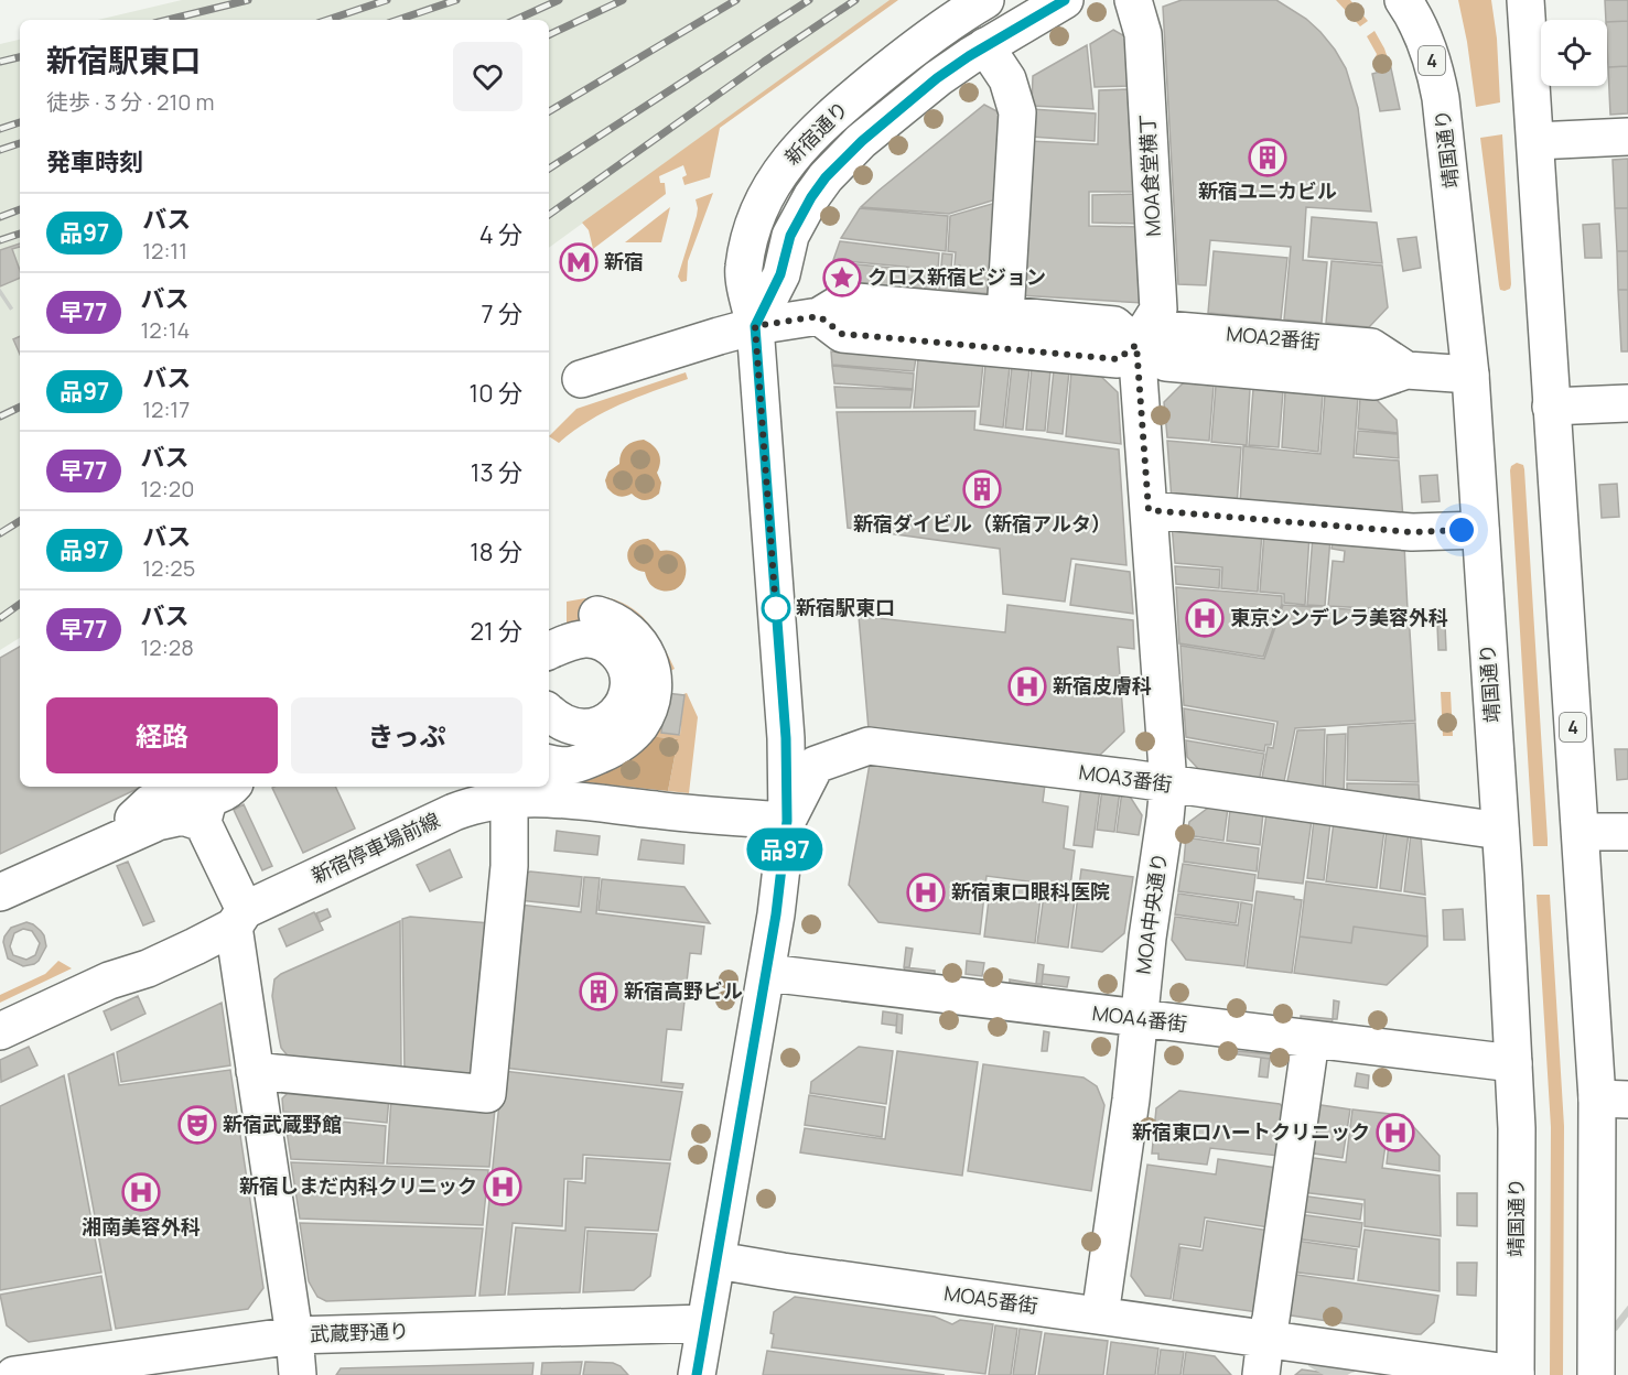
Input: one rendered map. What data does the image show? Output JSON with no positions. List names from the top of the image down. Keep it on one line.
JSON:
{"streets":{"street":["4","新宿通り","靖国通り","MOA食堂横丁","MOA2番街","MOA3番街","新宿停車場前線","MOA中央通り","MOA4番街","MOA5番街","武蔵野通り"]},"crossings":[["新宿通り","MOA3番街"],["新宿通り","新宿停車場前線"],["新宿通り","MOA4番街"],["新宿通り","MOA5番街"],["新宿通り","武蔵野通り"],["靖国通り","MOA2番街"],["靖国通り","MOA3番街"],["靖国通り","MOA4番街"],["靖国通り","MOA5番街"],["MOA食堂横丁","MOA2番街"],["MOA食堂横丁","MOA中央通り"],["MOA2番街","MOA中央通り"],["MOA3番街","新宿停車場前線"],["MOA3番街","MOA中央通り"],["MOA中央通り","MOA4番街"],["MOA中央通り","MOA5番街"]],"places":{"building":["新宿ユニカビル","新宿ダイビル（新宿アルタ）","新宿高野ビル"],"metro station":["新宿"],"place":["クロス新宿ビジョン"],"other":["新宿駅東口"],"hospital":["東京シンデレラ美容外科","新宿皮膚科","新宿東口眼科医院","新宿東口ハートクリニック","新宿しまだ内科クリニック","湘南美容外科"],"theatre":["新宿武蔵野館"]},"lines":["bus line 品97"],"page":{"on_map":"品97","heading":[["新宿駅東口","徒歩 · 3 分 · 210 m"],"発車時刻"],"list":[{"mark":"品97","name":"バス","note":"12:11","value":"4 分"},{"mark":"早77","name":"バス","note":"12:14","value":"7 分"},{"mark":"品97","name":"バス","note":"12:17","value":"10 分"},{"mark":"早77","name":"バス","note":"12:20","value":"13 分"},{"mark":"品97","name":"バス","note":"12:25","value":"18 分"},{"mark":"早77","name":"バス","note":"12:28","value":"21 分"}],"buttons":["経路","きっぷ"]}}
